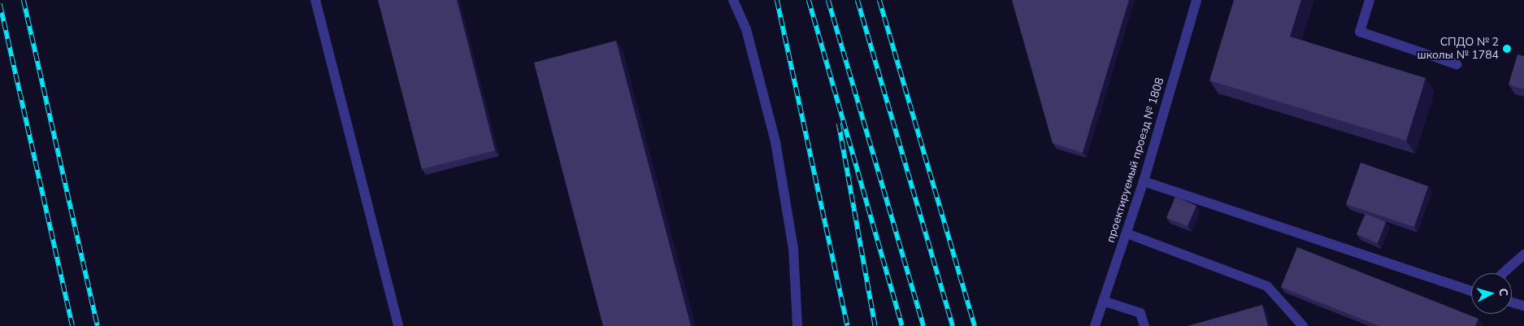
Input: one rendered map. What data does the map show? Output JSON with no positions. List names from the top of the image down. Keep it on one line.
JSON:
{"streets":{"street":["проектируемый проезд № 1808"]},"places":["СПДО № 2 школы № 1784"],"north":"right"}
